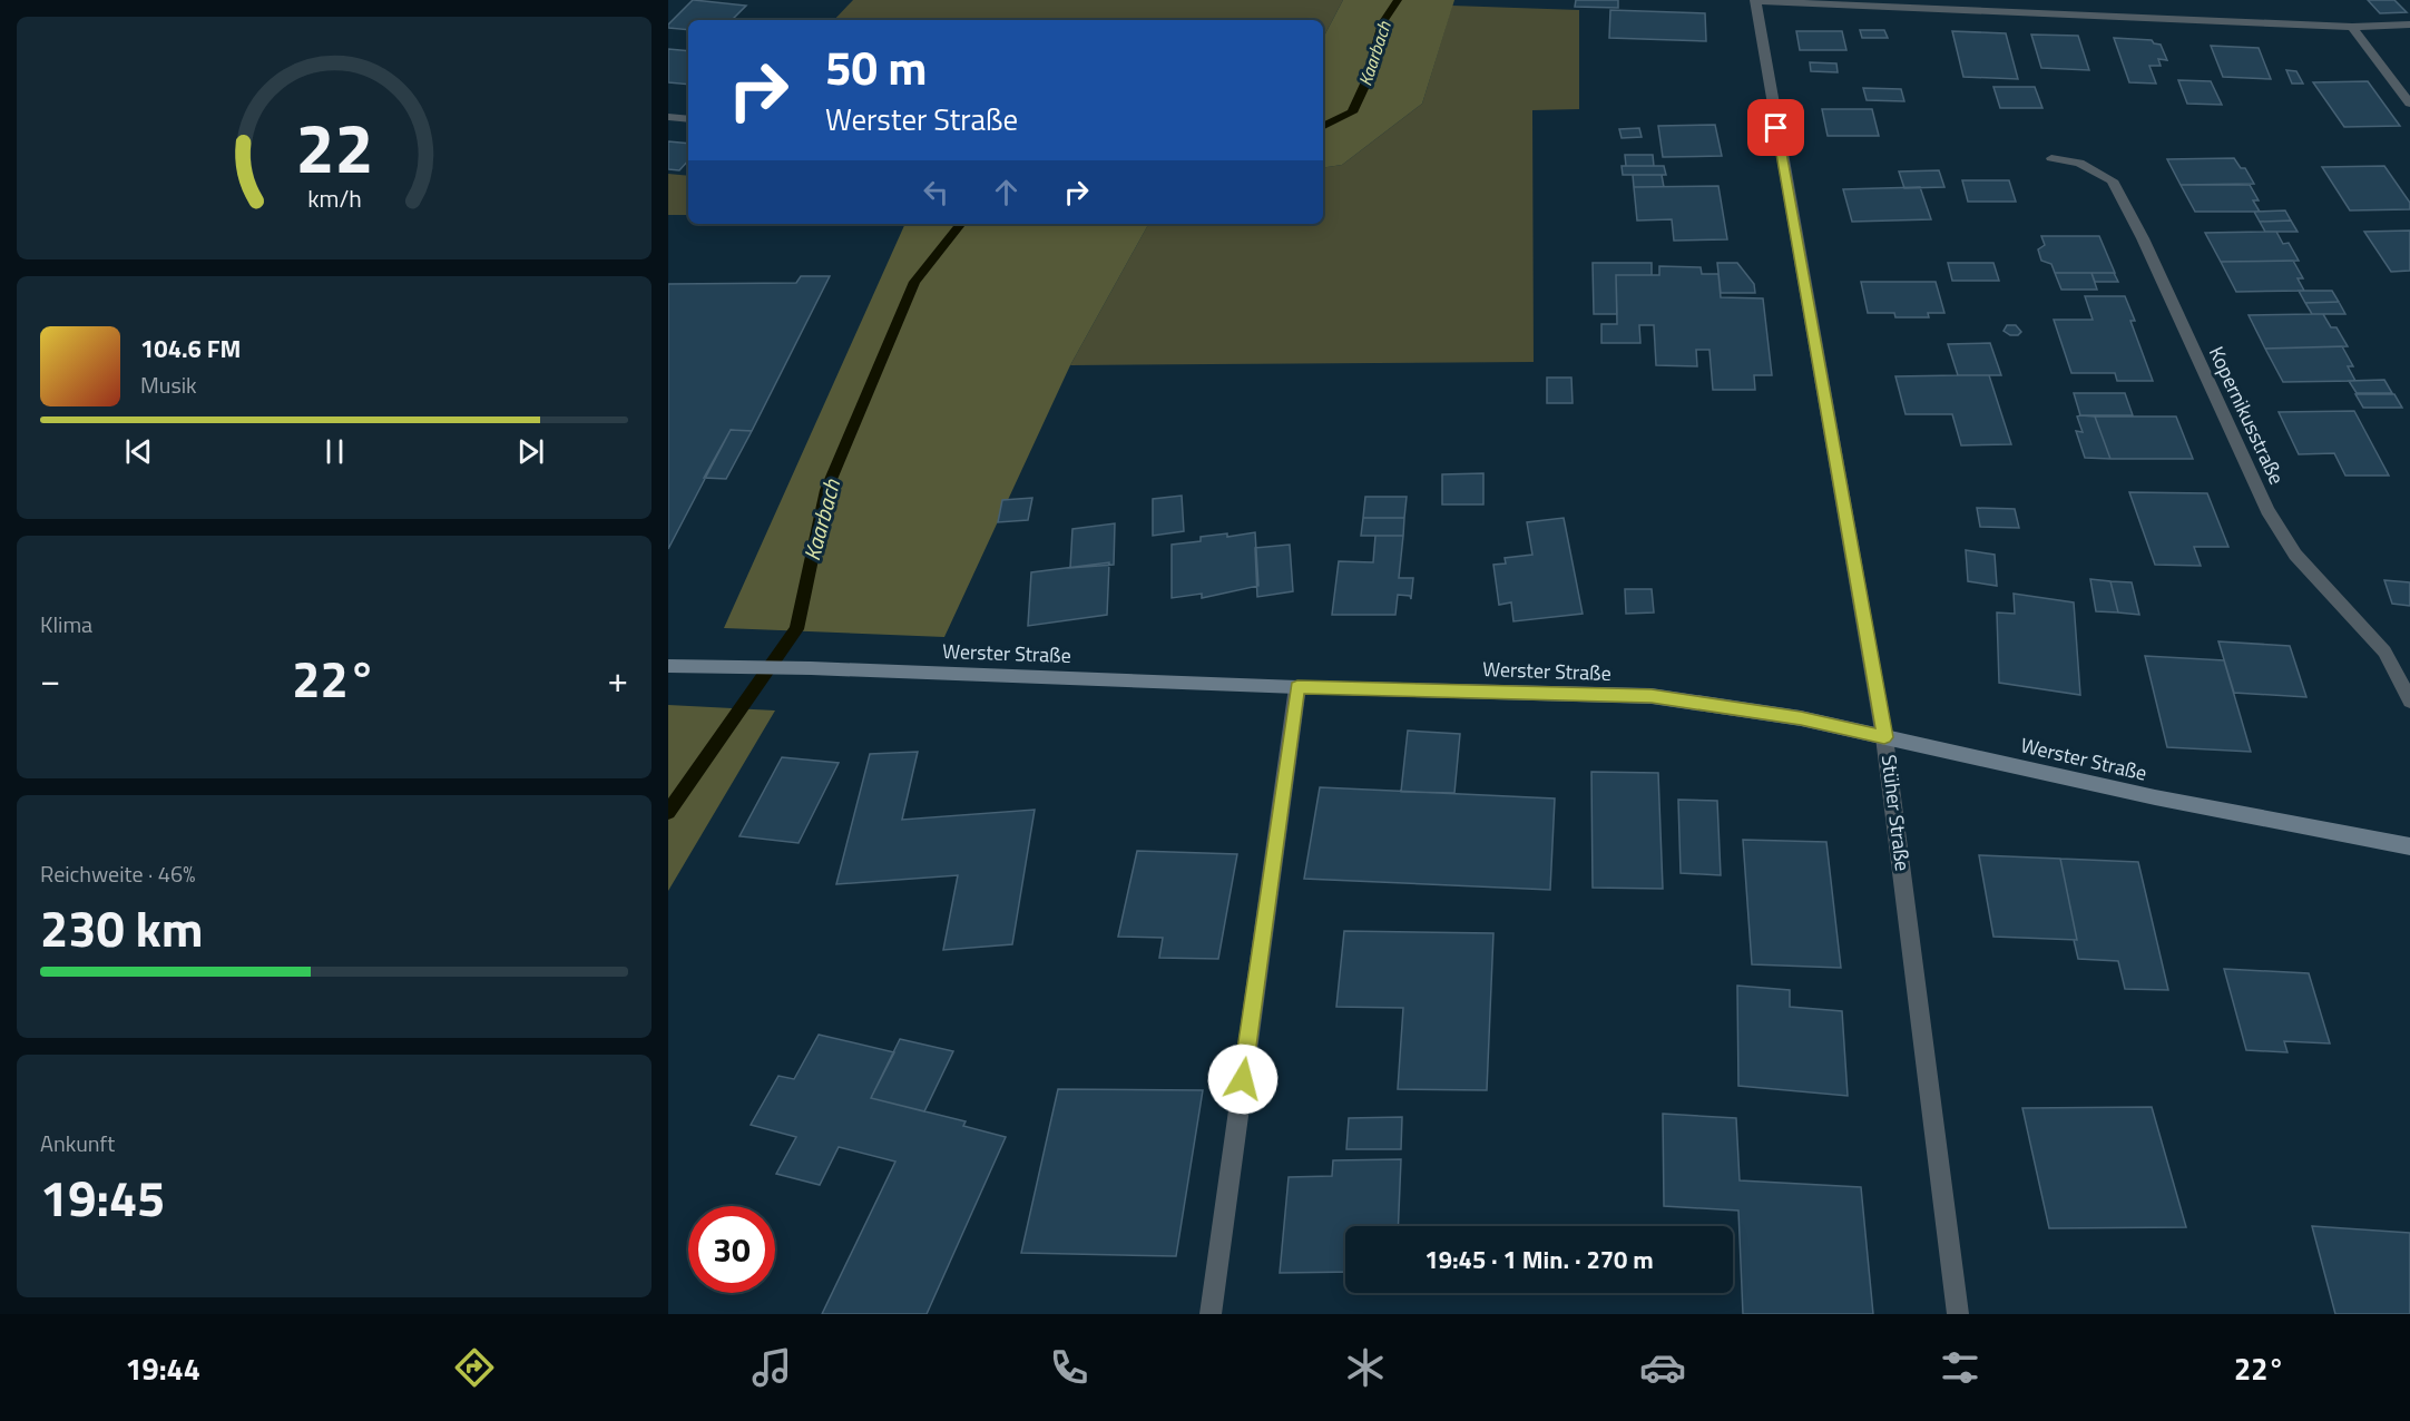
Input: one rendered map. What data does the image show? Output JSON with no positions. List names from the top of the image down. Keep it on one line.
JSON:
{"streets":{"main road":["Werster Straße"],"street":["Kopernikusstraße","Stüher Straße"]},"crossings":[["Werster Straße","Stüher Straße"]],"water":["Kaarbach"],"page":{"turn":["50 m","Werster Straße"],"song":["104.6 FM","Musik"],"tile":["Klima",["Reichweite · 46%","230 km"],["Ankunft","19:45"]],"heat":["−","22°","+"],"limit":"30","trip":"19:45 · 1 Min. · 270 m","tabs":["19:44","22°"],"gauge":["22","km/h"]}}
